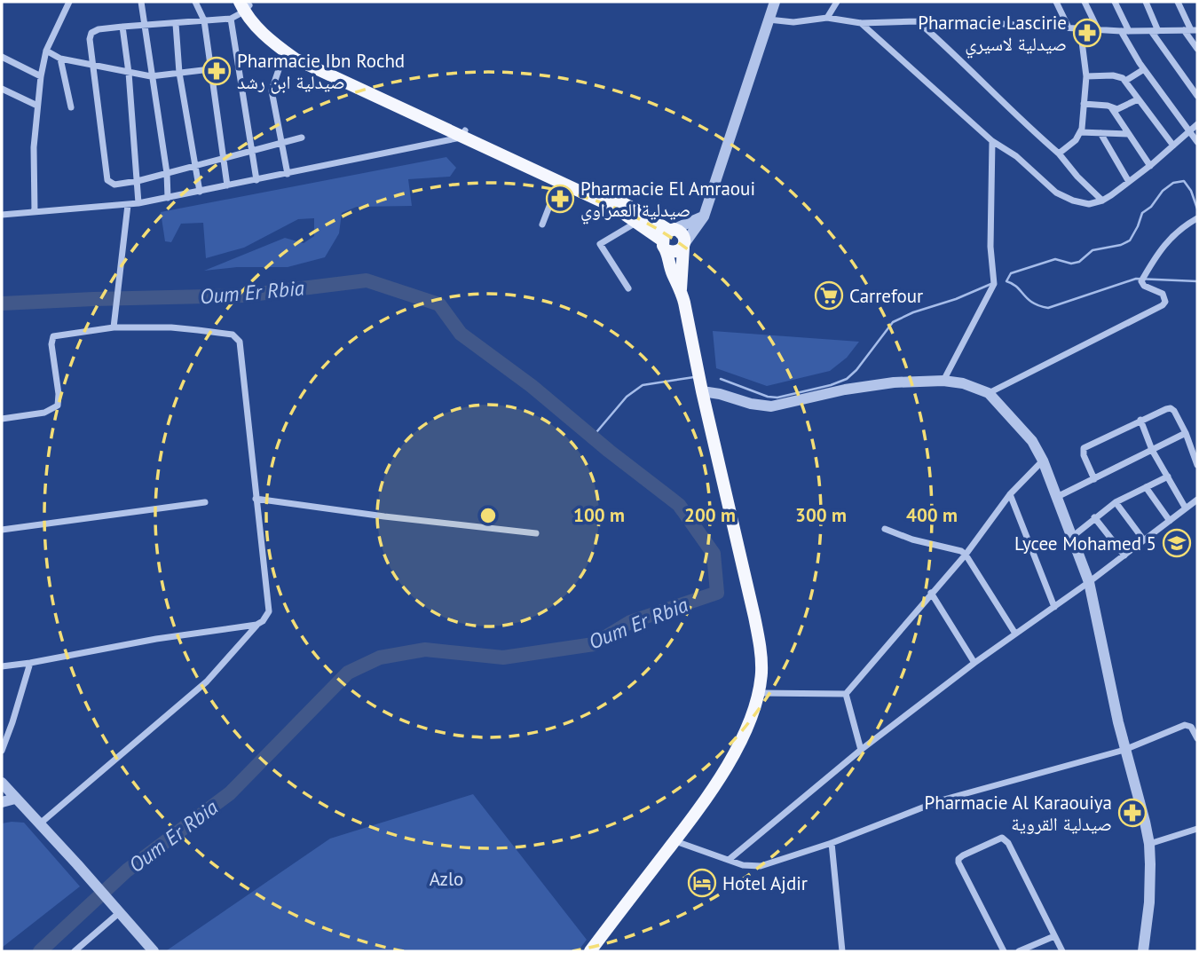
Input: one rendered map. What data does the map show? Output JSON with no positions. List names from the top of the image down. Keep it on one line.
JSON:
{"water":["Oum Er Rbia"],"parks":["Azlo"],"places":{"pharmacy":["Pharmacie Lascirie صيدلية لاسيري","Pharmacie Ibn Rochd صيدلية ابن رشد","Pharmacie El Amraoui صيدلية العمراوي","Pharmacie Al Karaouiya صيدلية القروية"],"supermarket":["Carrefour"],"school or university":["Lycee Mohamed 5"],"hotel":["Hotel Ajdir"]},"rings":["100 m","200 m","300 m","400 m"]}
